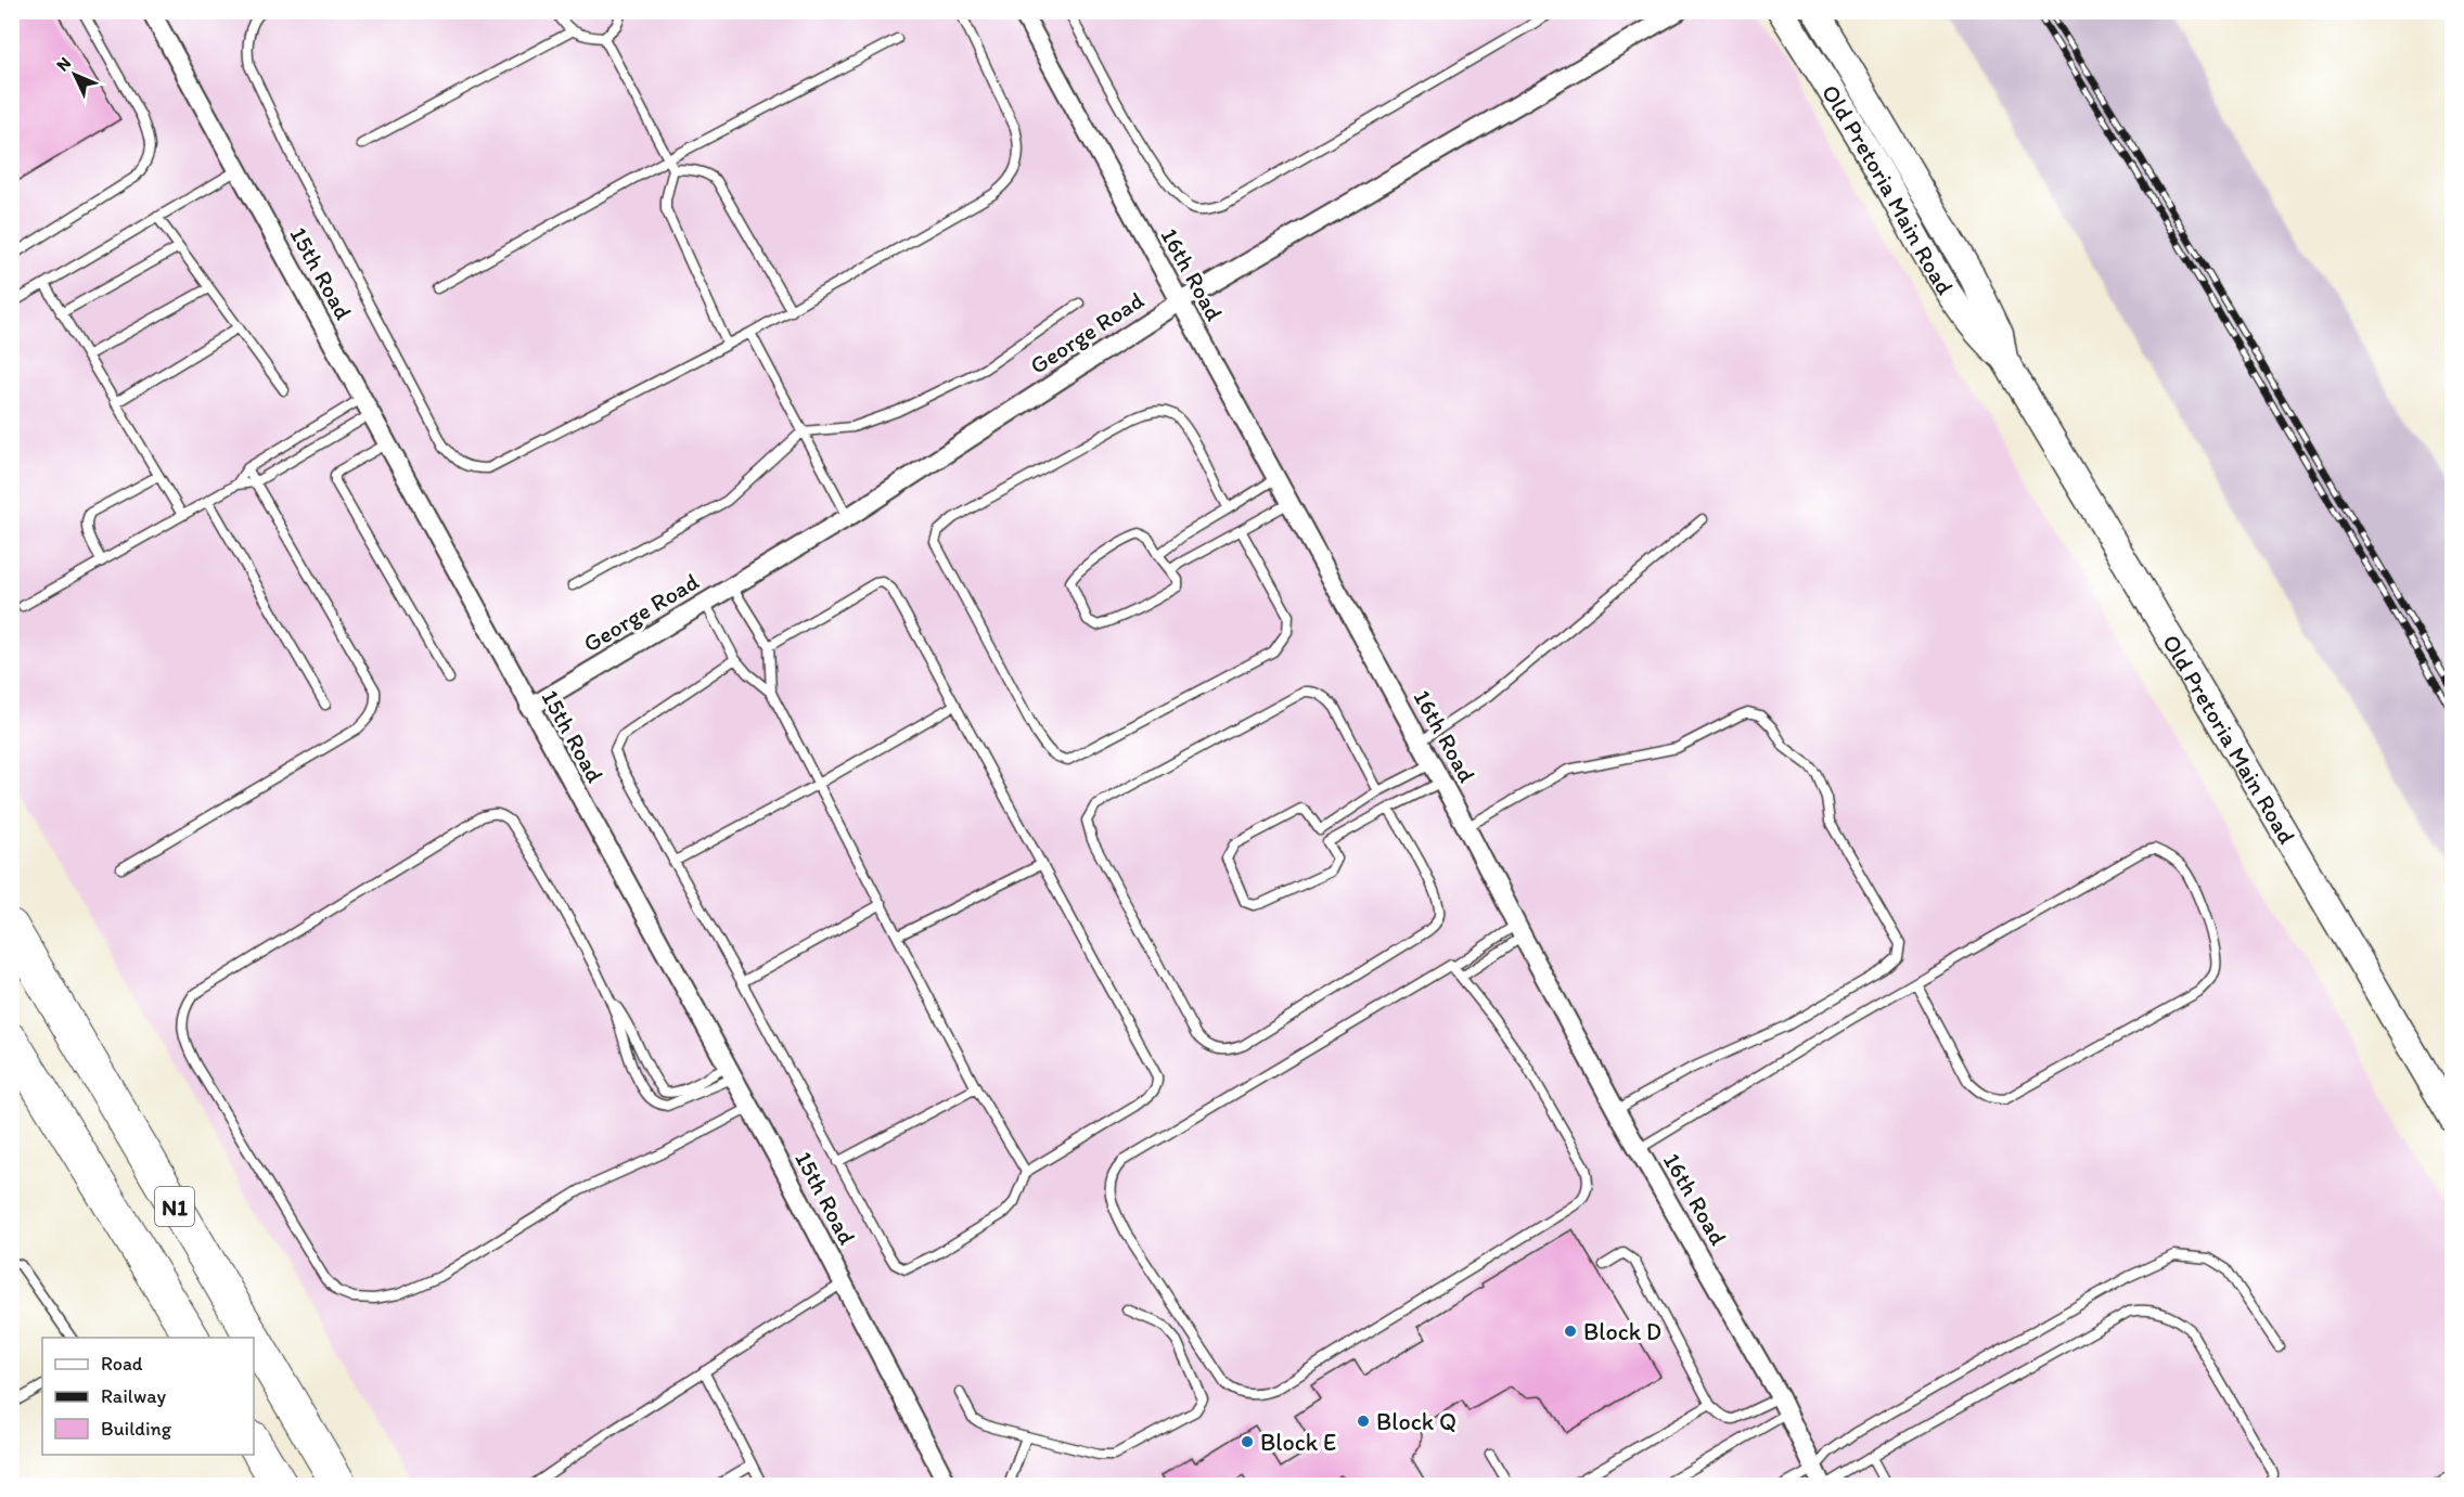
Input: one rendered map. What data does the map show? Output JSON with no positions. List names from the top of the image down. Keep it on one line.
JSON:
{"streets":{"highway":["N1"],"main road":["Old Pretoria Main Road"],"street":["15th Road","16th Road","George Road"]},"crossings":[["15th Road","George Road"],["16th Road","George Road"]],"places":["Block D","Block Q","Block E"],"legend":["Road","Railway","Building"],"north":"top left"}
